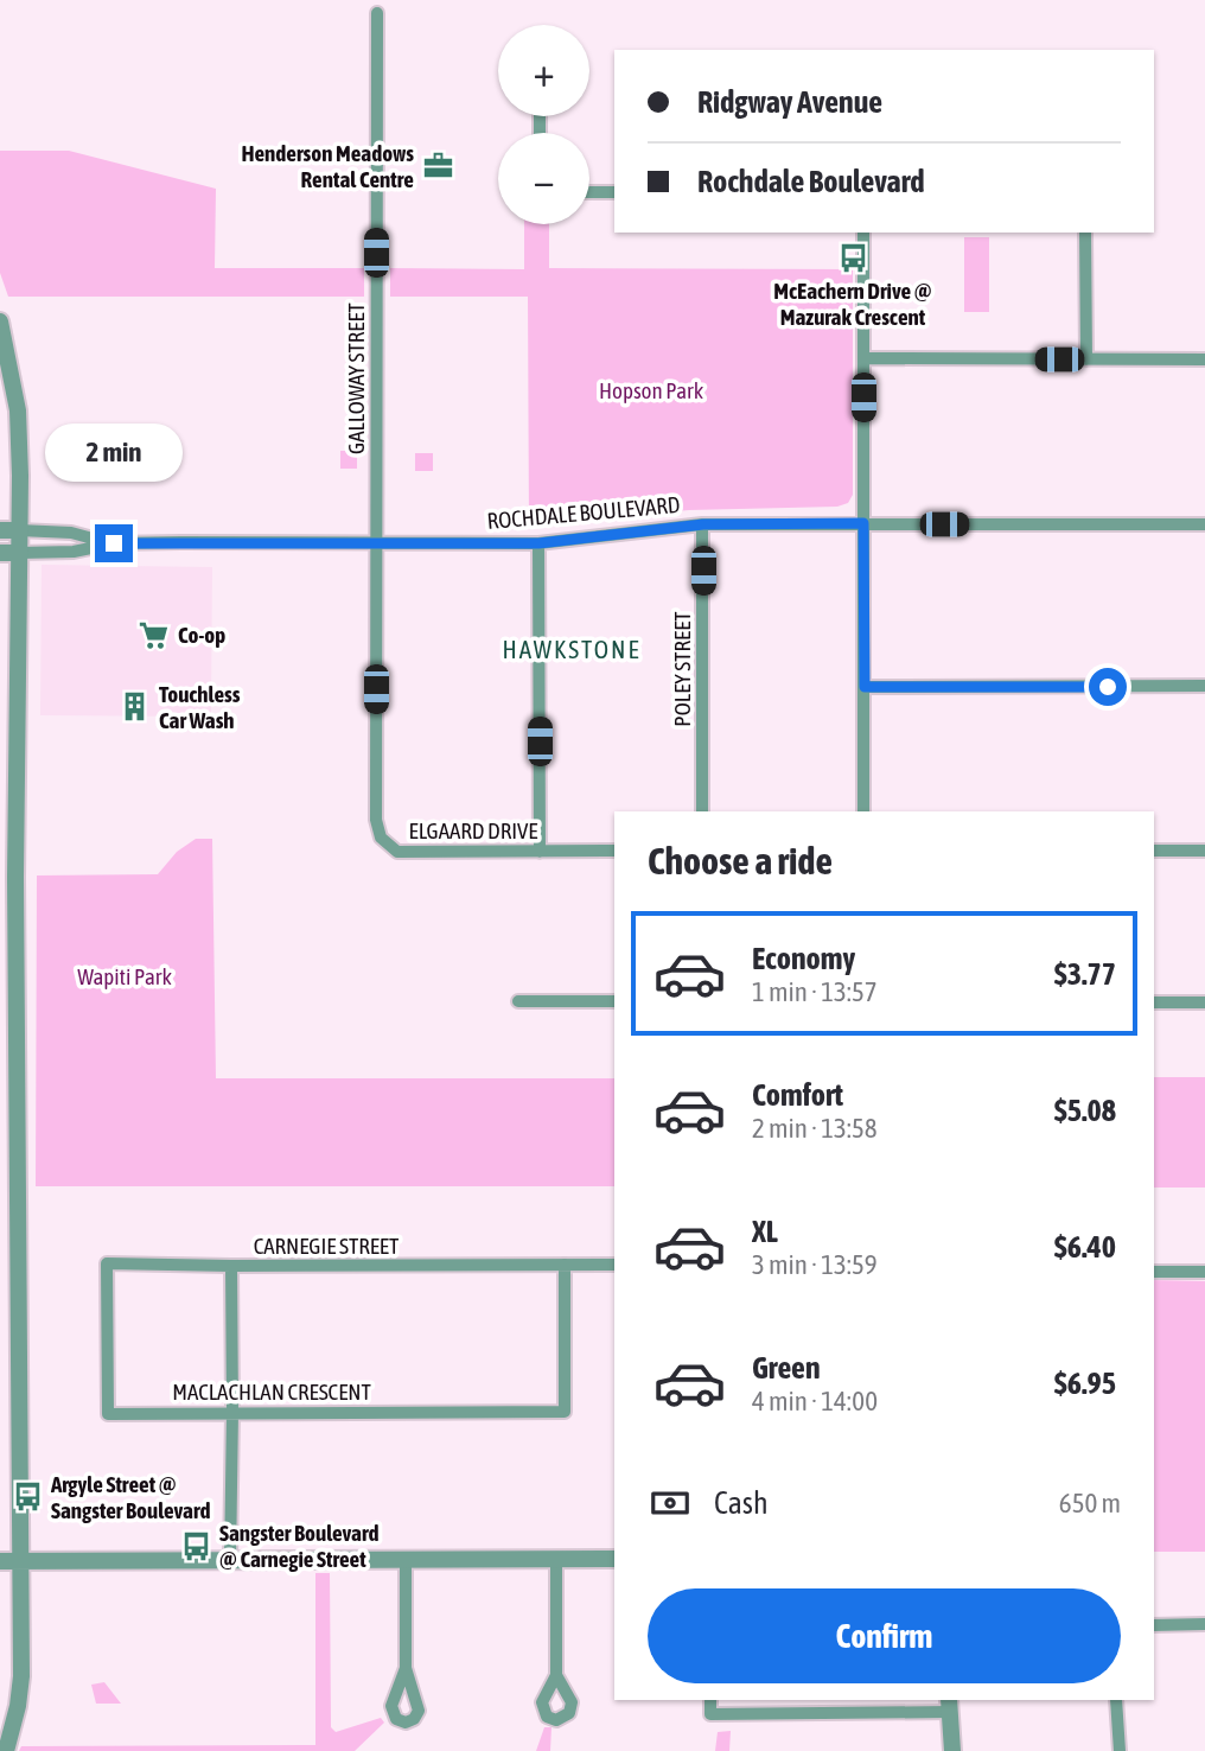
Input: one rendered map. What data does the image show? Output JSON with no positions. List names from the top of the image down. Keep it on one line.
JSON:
{"streets":{"street":["GALLOWAY STREET","ROCHDALE BOULEVARD","POLEY STREET","ELGAARD DRIVE","CARNEGIE STREET","MACLACHLAN CRESCENT"]},"crossings":[["GALLOWAY STREET","ROCHDALE BOULEVARD"],["GALLOWAY STREET","ELGAARD DRIVE"],["ROCHDALE BOULEVARD","POLEY STREET"],["ROCHDALE BOULEVARD","ELGAARD DRIVE"],["CARNEGIE STREET","MACLACHLAN CRESCENT"]],"districts":["HAWKSTONE"],"parks":["Hopson Park","Wapiti Park"],"places":{"office":["Henderson Meadows Rental Centre"],"bus stop":["McEachern Drive @ Mazurak Crescent","Argyle Street @ Sangster Boulevard","Sangster Boulevard @ Carnegie Street"],"supermarket":["Co-op"],"building":["Touchless Car Wash"]},"page":{"map_buttons":["+","−"],"banner":["Ridgway Avenue","Rochdale Boulevard"],"bubble":"2 min","heading":"Choose a ride","list":[{"name":"Economy","note":"1 min · 13:57","value":"$3.77"},{"name":"Comfort","note":"2 min · 13:58","value":"$5.08"},{"name":"XL","note":"3 min · 13:59","value":"$6.40"},{"name":"Green","note":"4 min · 14:00","value":"$6.95"}],"pay":["Cash","650 m"],"buttons":"Confirm"}}
